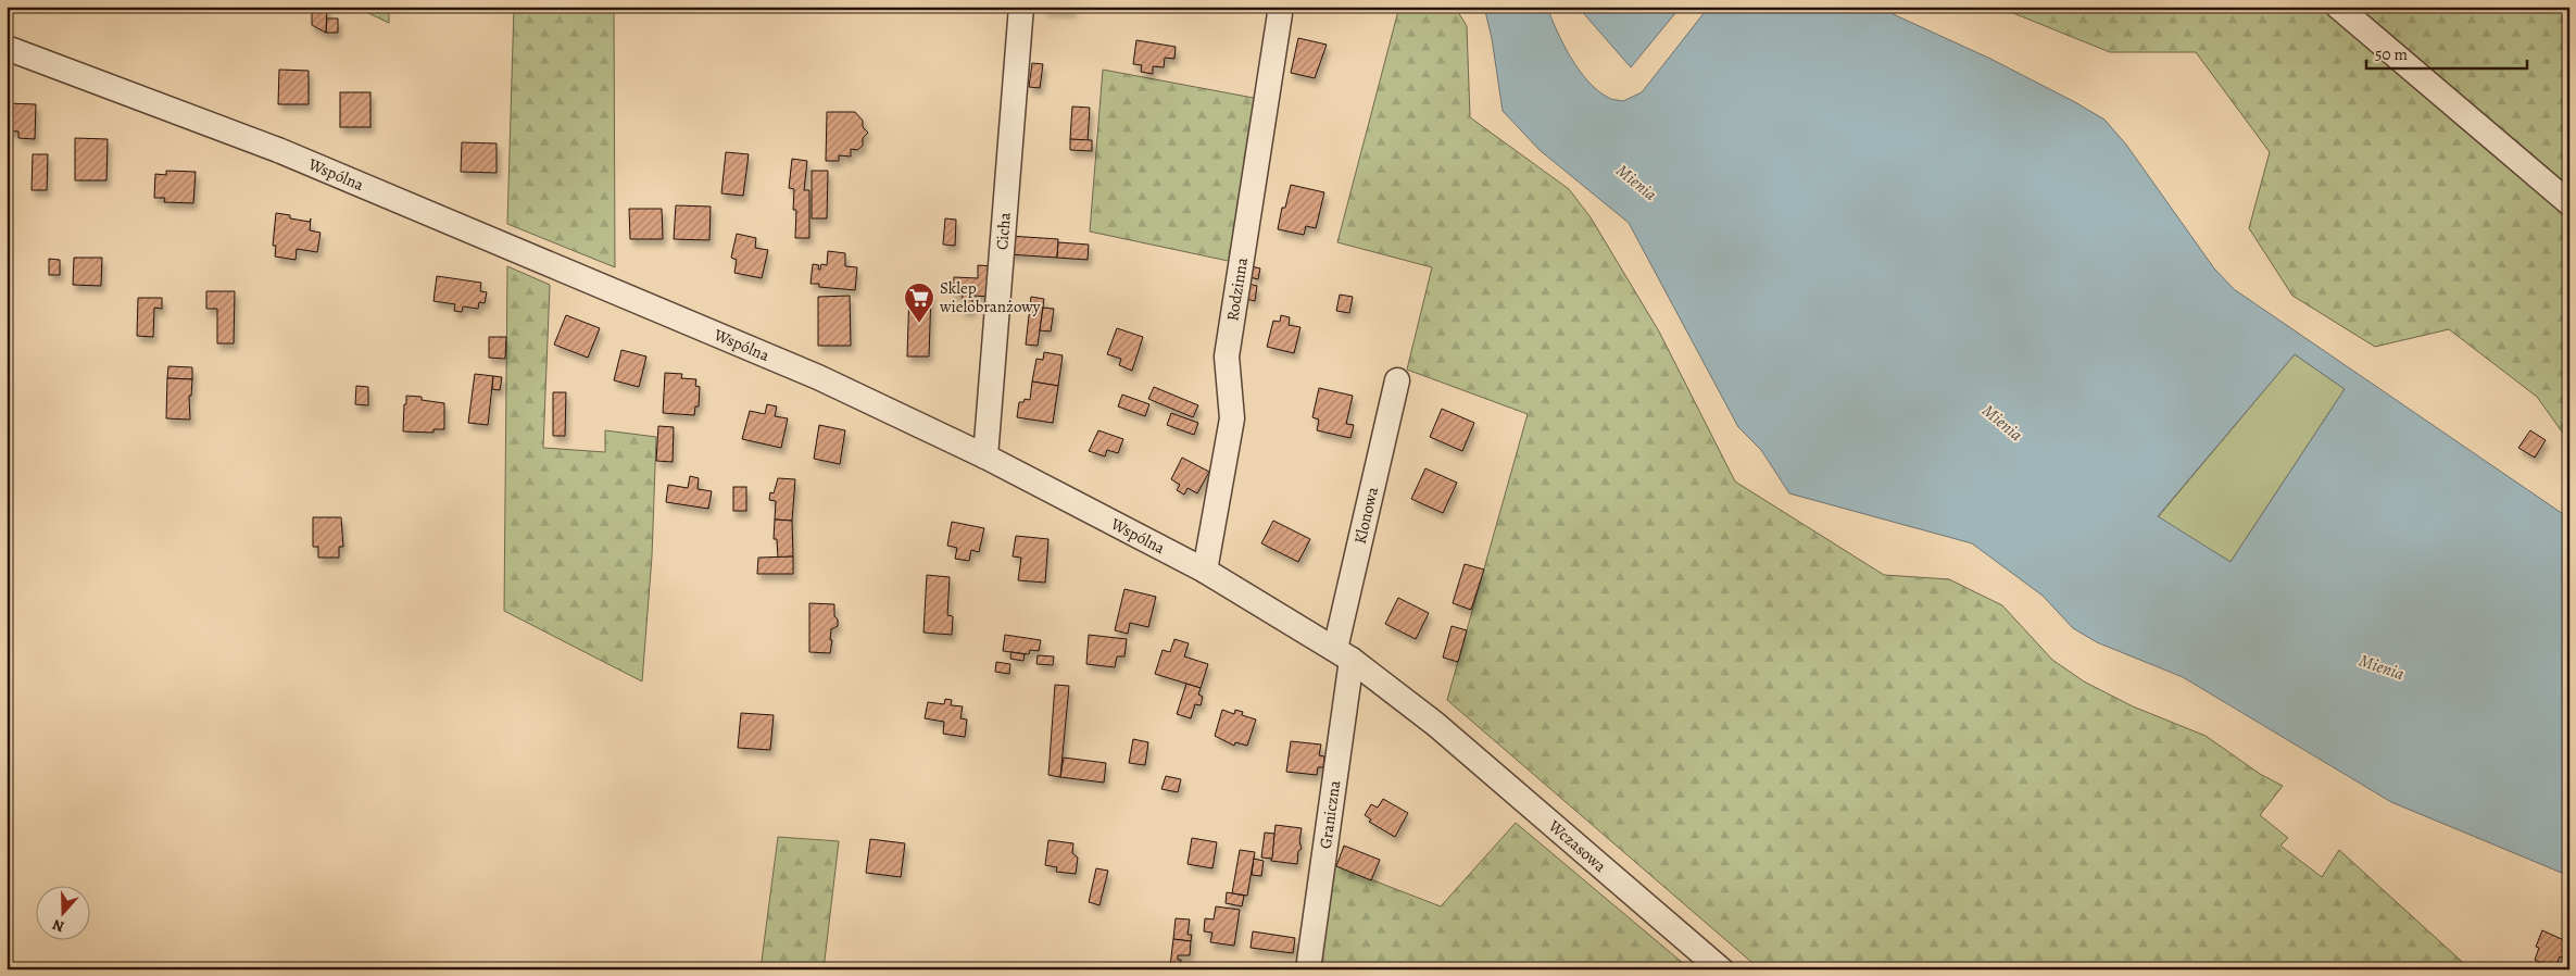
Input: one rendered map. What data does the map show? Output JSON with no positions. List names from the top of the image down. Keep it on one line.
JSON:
{"streets":{"street":["Wspólna","Cicha","Rodzinna","Klonowa","Graniczna","Wczasowa"]},"crossings":[["Wspólna","Cicha"],["Wspólna","Rodzinna"],["Wspólna","Klonowa"],["Wspólna","Graniczna"],["Wspólna","Wczasowa"],["Klonowa","Graniczna"]],"water":["Mienia"],"places":{"supermarket":["Sklep wielobranżowy"]},"scale_bar":"50 m","north":"bottom"}
